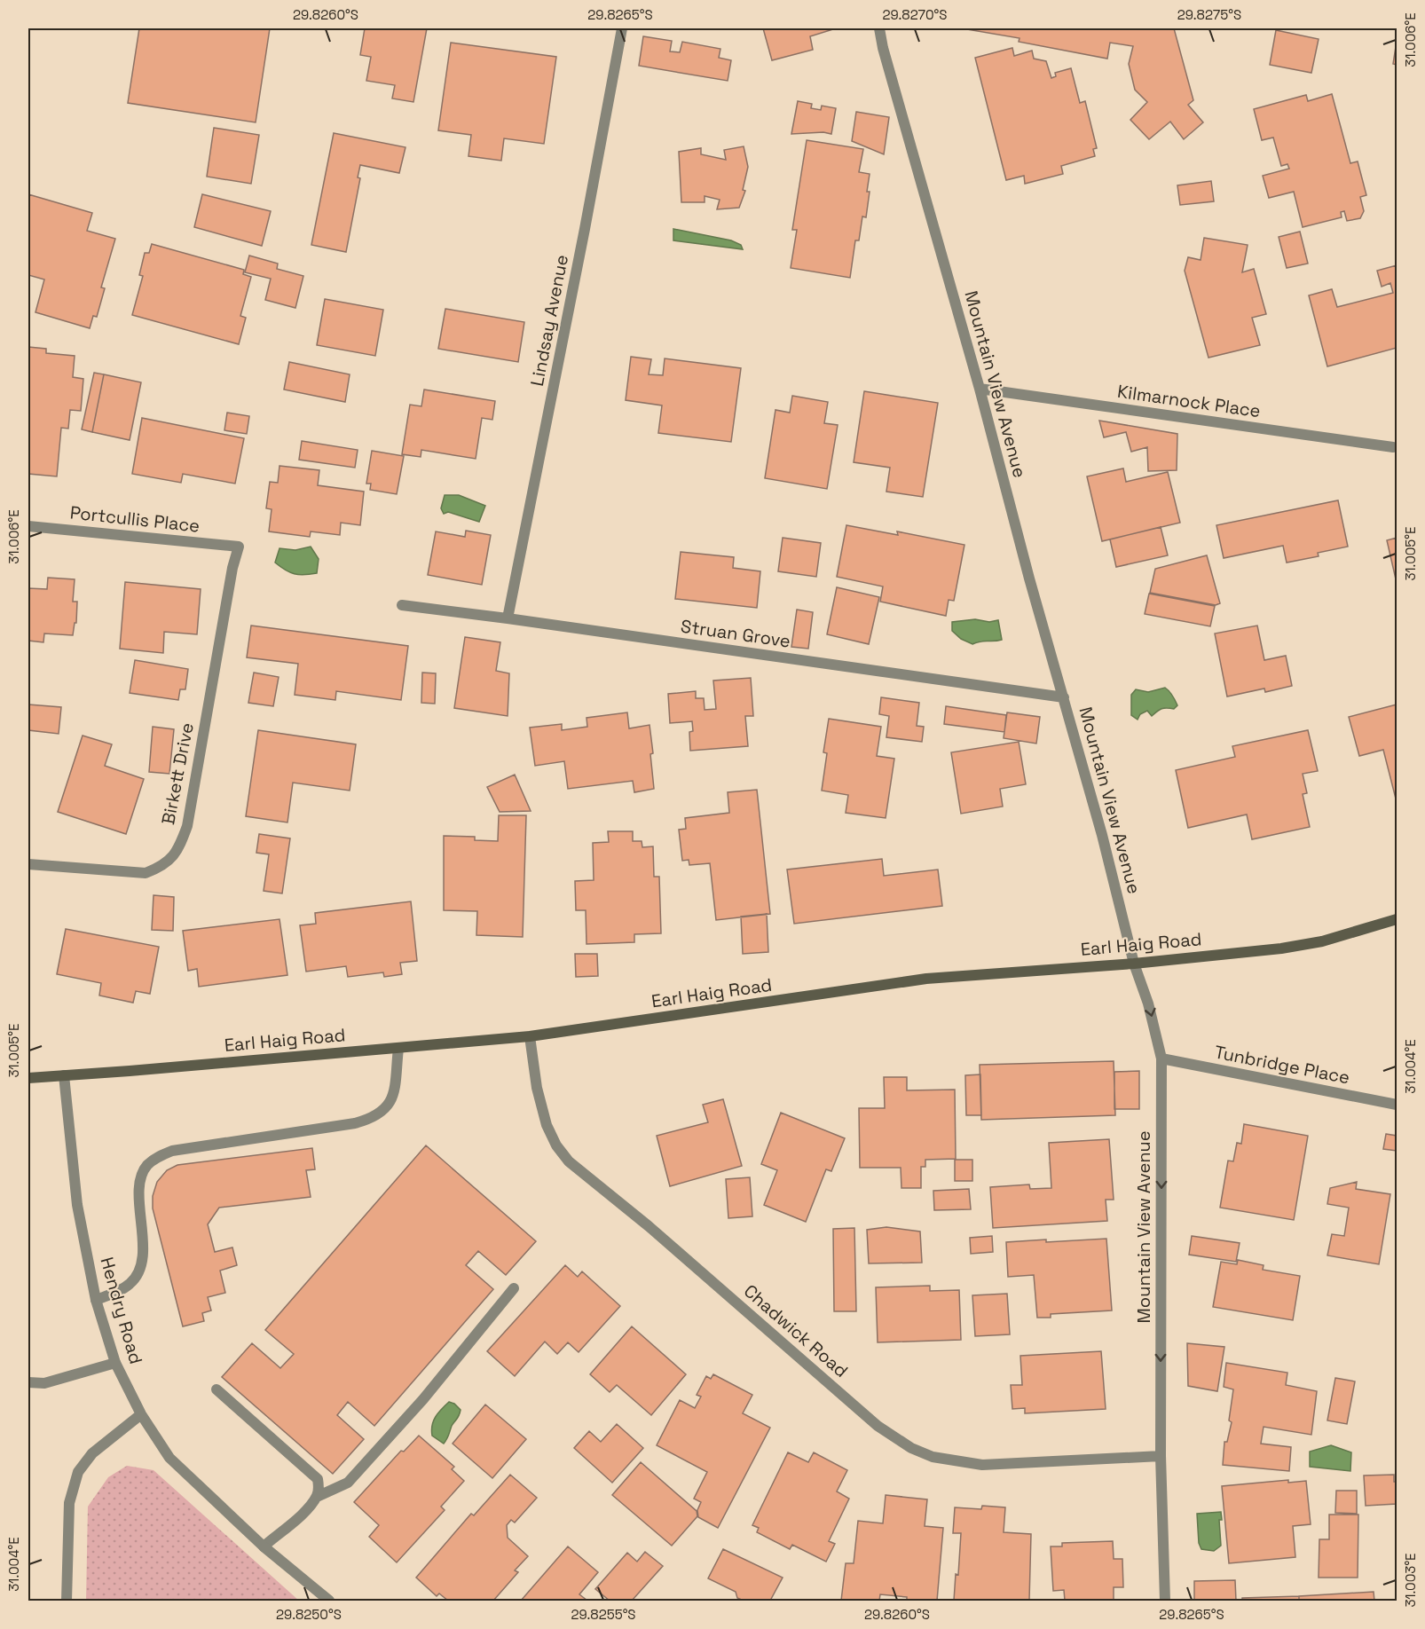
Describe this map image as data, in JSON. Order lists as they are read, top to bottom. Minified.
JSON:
{"streets":{"street":["Lindsay Avenue","Mountain View Avenue","Kilmarnock Place","Portcullis Place","Struan Grove","Birkett Drive","Earl Haig Road","Tunbridge Place","Hendry Road","Chadwick Road"]},"crossings":[["Lindsay Avenue","Struan Grove"],["Mountain View Avenue","Kilmarnock Place"],["Mountain View Avenue","Struan Grove"],["Mountain View Avenue","Earl Haig Road"],["Mountain View Avenue","Tunbridge Place"],["Mountain View Avenue","Chadwick Road"],["Portcullis Place","Birkett Drive"],["Earl Haig Road","Hendry Road"],["Earl Haig Road","Chadwick Road"]],"coordinates":["29.8260°S","29.8265°S","29.8270°S","29.8275°S","31.006°E","31.005°E","31.004°E","31.003°E","29.8250°S","29.8255°S"]}
